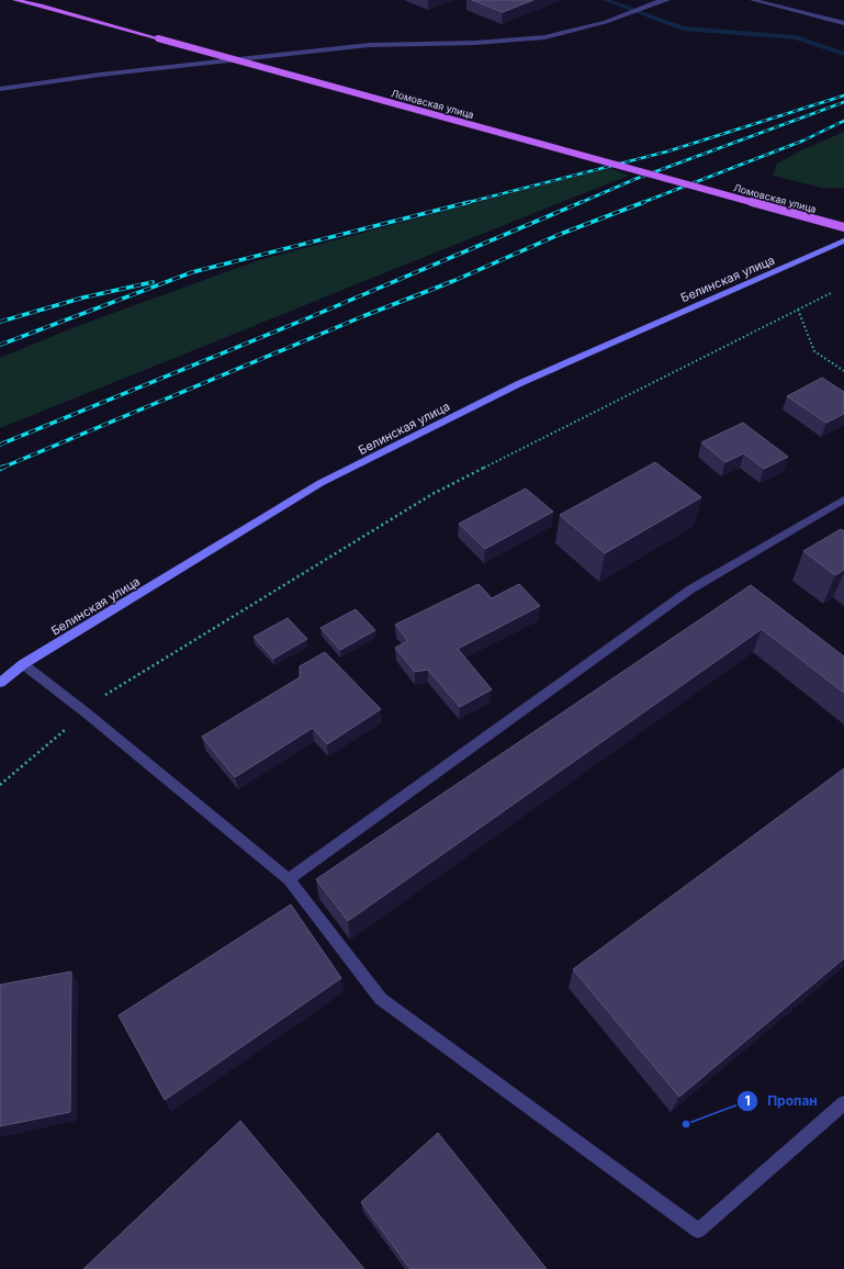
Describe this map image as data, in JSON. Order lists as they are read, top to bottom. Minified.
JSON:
{"streets":{"main road":["Ломовская улица","Белинская улица"]},"places":["Пропан"]}
